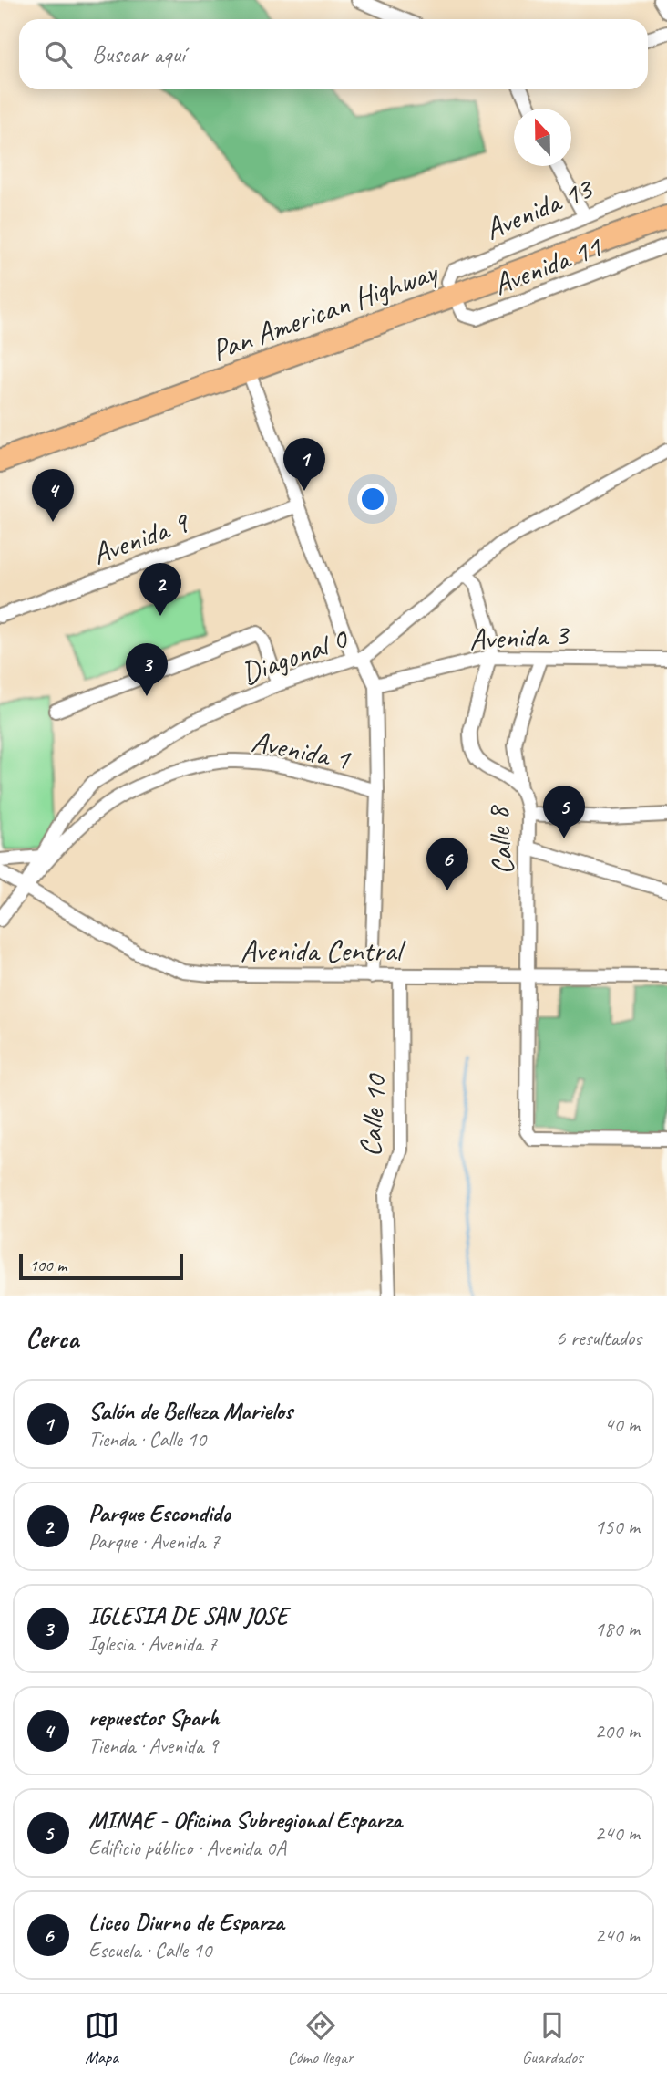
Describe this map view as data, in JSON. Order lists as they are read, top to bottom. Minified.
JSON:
{"streets":{"highway":["Pan American Highway"],"street":["Avenida 13","Avenida 11","Avenida 9","Avenida 3","Diagonal 0","Avenida 1","Calle 8","Avenida Central","Calle 10"]},"crossings":[["Avenida 13","Avenida 11"],["Avenida 13","Pan American Highway"],["Avenida 11","Pan American Highway"],["Avenida 3","Calle 8"],["Diagonal 0","Avenida 1"],["Diagonal 0","Calle 8"],["Diagonal 0","Avenida Central"],["Avenida 1","Avenida Central"],["Calle 8","Avenida Central"],["Avenida Central","Calle 10"]],"scale_bar":"100 m","north":"top","page":{"search":"Buscar aquí","pins":["1","4","2","3","5","6"],"scale":"100 m","heading":["Cerca","6 resultados"],"list":[{"mark":"1","name":"Salón de Belleza Marielos","note":"Tienda · Calle 10","value":"40 m"},{"mark":"2","name":"Parque Escondido","note":"Parque · Avenida 7","value":"150 m"},{"mark":"3","name":"IGLESIA DE SAN JOSE","note":"Iglesia · Avenida 7","value":"180 m"},{"mark":"4","name":"repuestos Sparh","note":"Tienda · Avenida 9","value":"200 m"},{"mark":"5","name":"MINAE - Oficina Subregional Esparza","note":"Edificio público · Avenida 0A","value":"240 m"},{"mark":"6","name":"Liceo Diurno de Esparza","note":"Escuela · Calle 10","value":"240 m"}],"nav":["Mapa","Cómo llegar","Guardados"]}}
